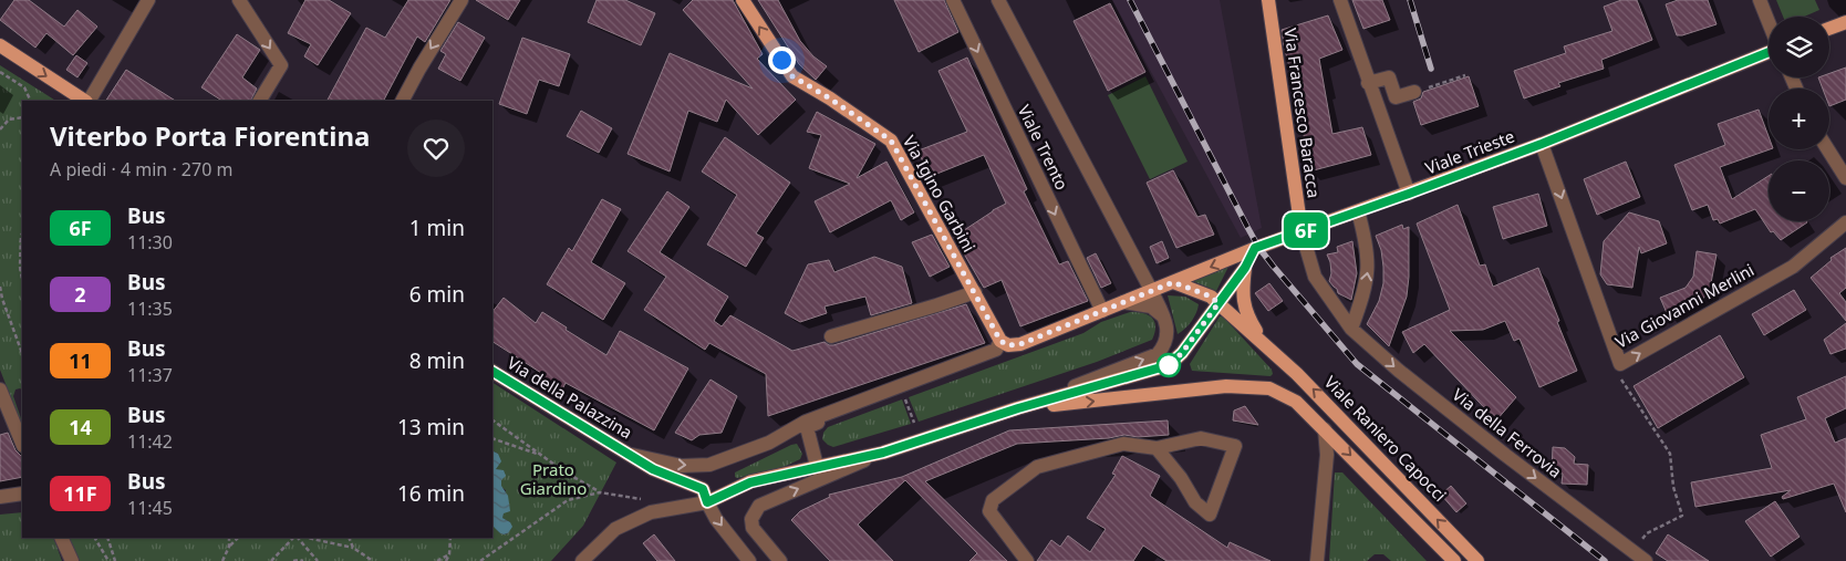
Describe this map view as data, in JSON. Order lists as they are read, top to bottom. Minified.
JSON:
{"streets":{"main road":["Via Francesco Baracca","Viale Trieste","Via Igino Garbini","Via della Palazzina","Viale Raniero Capocci"],"street":["Viale Trento","Via Giovanni Merlini","Via della Ferrovia"]},"crossings":[["Via Francesco Baracca","Viale Trieste"],["Via Francesco Baracca","Via della Ferrovia"],["Viale Trento","Viale Trieste"],["Viale Trieste","Via Giovanni Merlini"],["Viale Trieste","Via della Ferrovia"],["Viale Trieste","Viale Raniero Capocci"],["Via Igino Garbini","Via della Palazzina"]],"one_way":["Via Igino Garbini","Via della Ferrovia"],"parks":["Prato Giardino"],"lines":["bus line 6F"],"page":{"on_map":"6F","map_buttons":["+","−"],"heading":["Viterbo Porta Fiorentina","A piedi · 4 min · 270 m"],"list":[{"mark":"6F","name":"Bus","note":"11:30","value":"1 min"},{"mark":"2","name":"Bus","note":"11:35","value":"6 min"},{"mark":"11","name":"Bus","note":"11:37","value":"8 min"},{"mark":"14","name":"Bus","note":"11:42","value":"13 min"},{"mark":"11F","name":"Bus","note":"11:45","value":"16 min"}]}}
